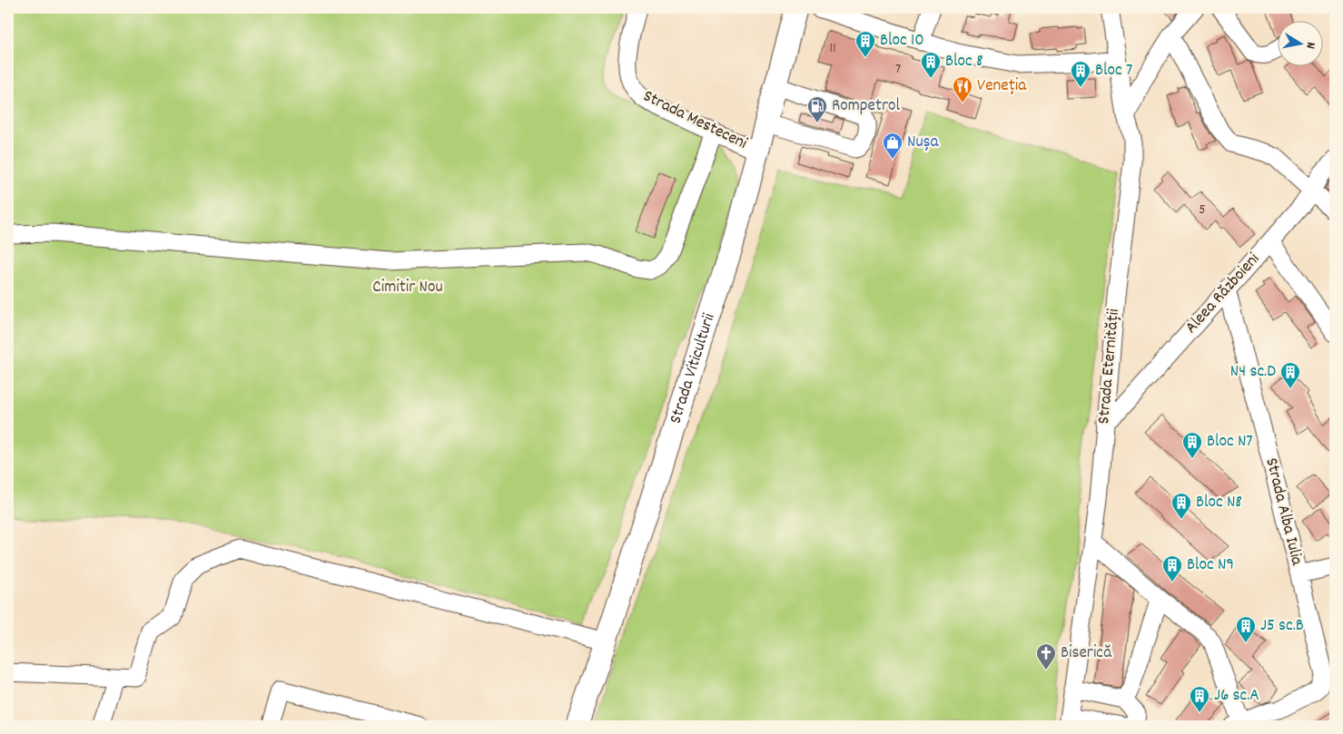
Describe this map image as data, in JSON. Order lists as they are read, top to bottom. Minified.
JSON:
{"streets":{"main road":["Strada Viticulturii"],"street":["Strada Mesteceni","Aleea Războieni","Strada Eternității","Strada Alba Iulia"]},"crossings":[["Strada Mesteceni","Strada Viticulturii"],["Aleea Războieni","Strada Eternității"],["Aleea Războieni","Strada Alba Iulia"]],"parks":["Cimitir Nou"],"places":{"building":["Bloc 10","Bloc 8","Bloc 7","N4 sc.D","Bloc N7","Bloc N8","Bloc N9","J5 sc.B","J6 sc.A"],"restaurant":["Veneția"],"fuel station":["Rompetrol"],"shop":["Nușa"],"church":["Biserică"]},"house_numbers":["11","7","5"],"north":"right"}
